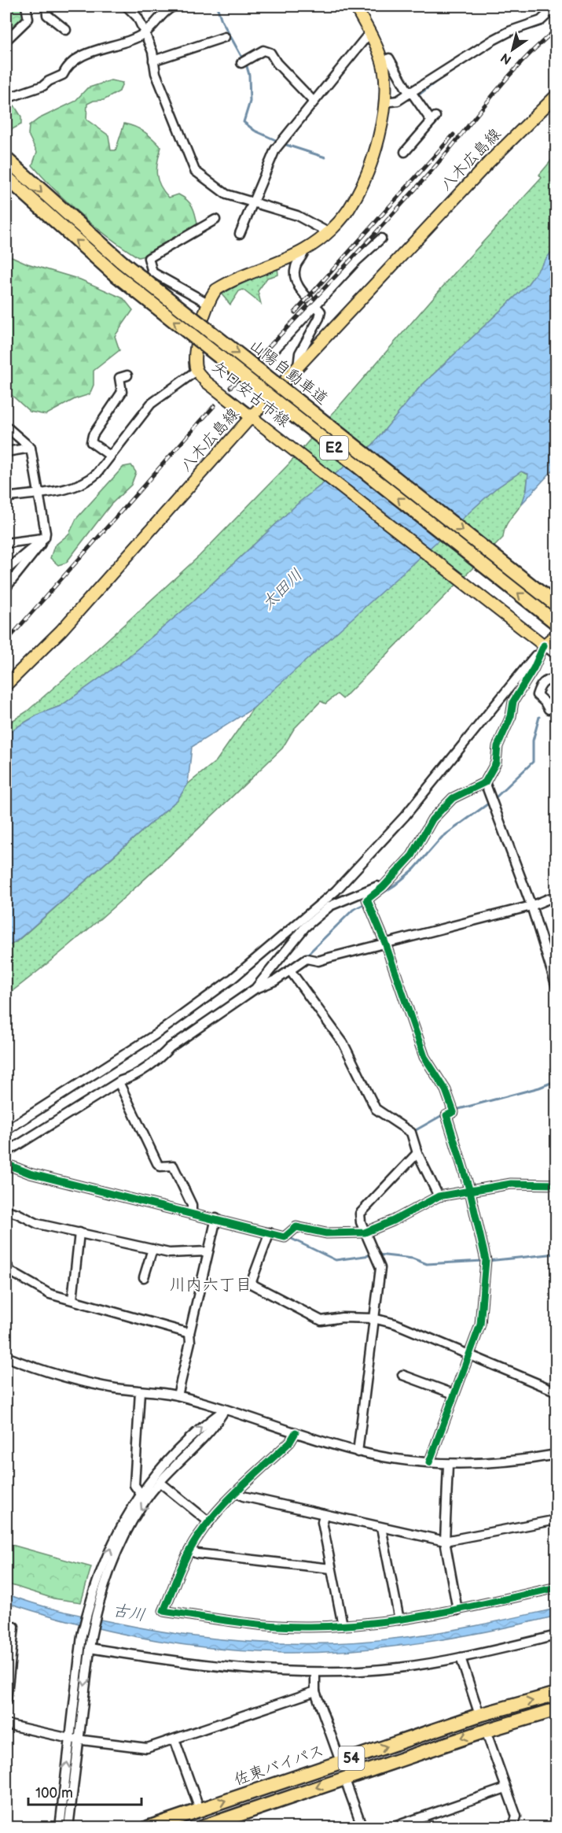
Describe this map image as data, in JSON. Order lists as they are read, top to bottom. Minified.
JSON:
{"streets":{"highway":["山陽自動車道","E2","54","佐東バイパス"],"main road":["八木広島線","矢口安古市線"]},"crossings":[["八木広島線","矢口安古市線"]],"districts":["川内六丁目"],"water":["太田川","古川"],"scale_bar":"100 m","north":"bottom left"}
